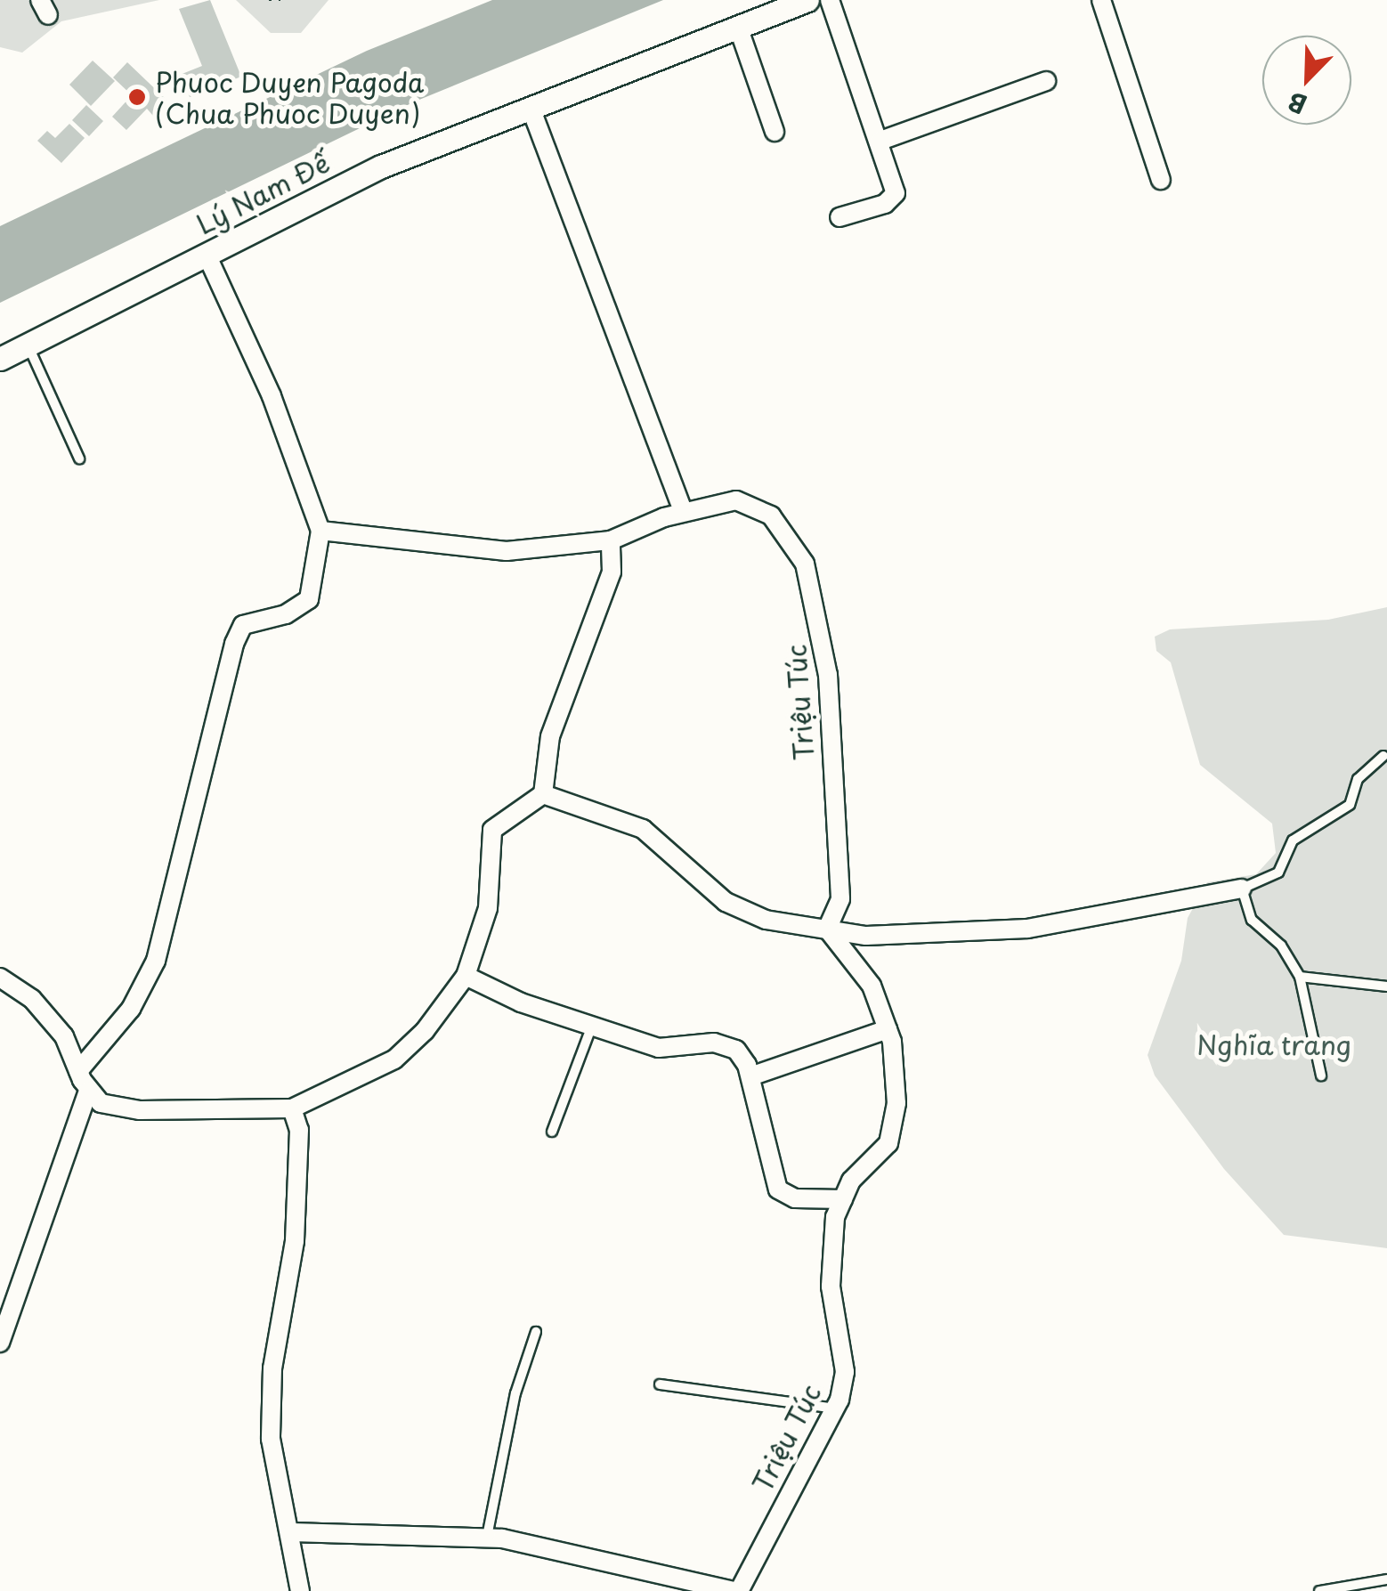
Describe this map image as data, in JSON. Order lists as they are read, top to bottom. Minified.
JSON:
{"streets":{"street":["Lý Nam Đế","Triệu Túc"]},"parks":["Nghĩa trang"],"places":["Phuoc Duyen Pagoda (Chua Phuoc Duyen)"],"north":"bottom left"}
